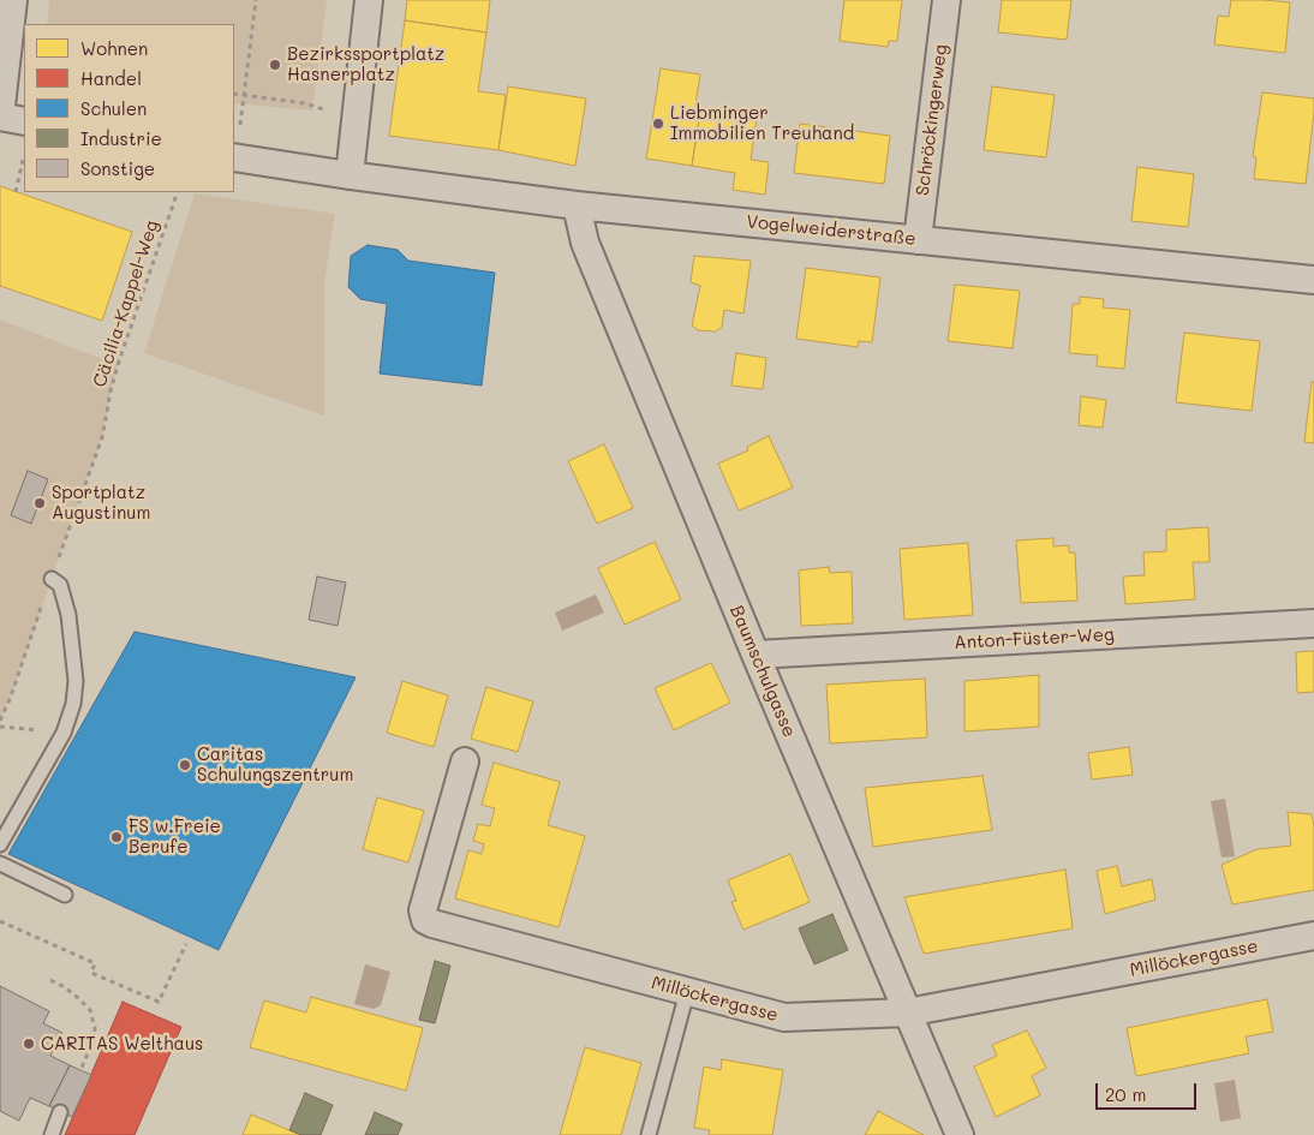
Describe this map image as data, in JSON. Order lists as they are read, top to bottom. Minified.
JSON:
{"streets":{"street":["Schröckingerweg","Vogelweiderstraße","Anton-Füster-Weg","Baumschulgasse","Millöckergasse"],"path":["Cäcilia-Kappel-Weg"]},"crossings":[["Schröckingerweg","Vogelweiderstraße"],["Vogelweiderstraße","Baumschulgasse"],["Anton-Füster-Weg","Baumschulgasse"],["Baumschulgasse","Millöckergasse"]],"places":["Bezirkssportplatz Hasnerplatz","Liebminger Immobilien Treuhand","Sportplatz Augustinum","Caritas Schulungszentrum","FS w.Freie Berufe","CARITAS Welthaus"],"legend":["Wohnen","Handel","Schulen","Industrie","Sonstige"],"scale_bar":"20 m"}
